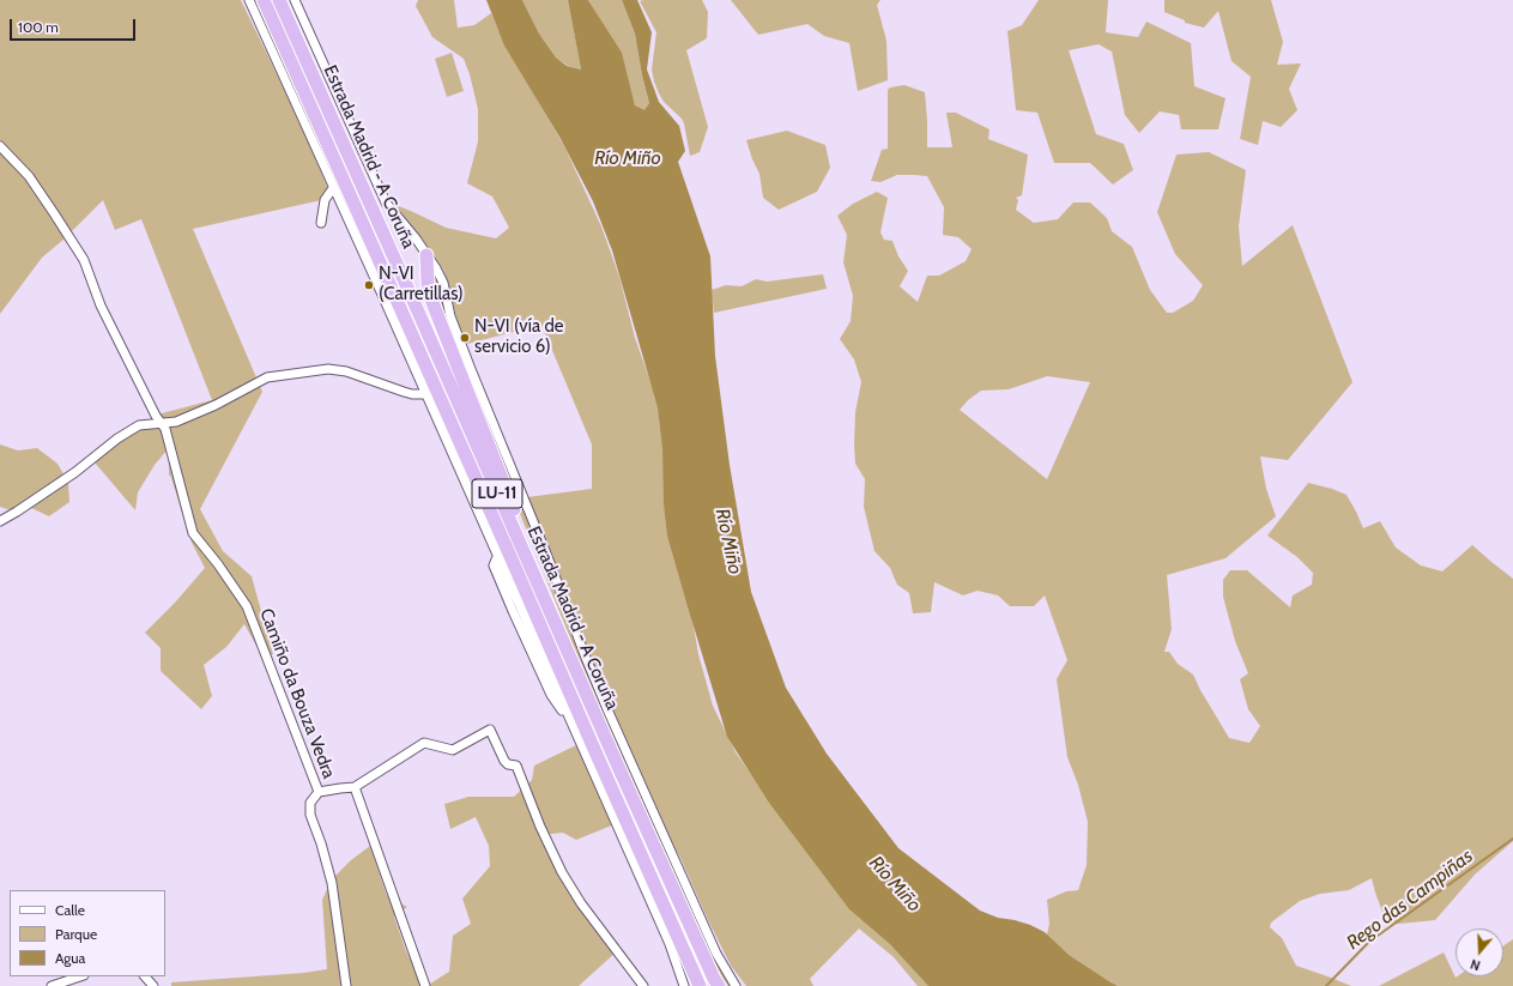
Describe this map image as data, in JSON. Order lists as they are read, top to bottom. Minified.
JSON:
{"streets":{"highway":["Estrada Madrid - A Coruña","LU-11"],"street":["Camiño da Bouza Vedra"]},"water":["Río Miño","Rego das Campiñas"],"places":["N-VI (Carretillas)","N-VI (vía de servicio 6)"],"legend":["Calle","Parque","Agua"],"scale_bar":"100 m","north":"bottom"}
